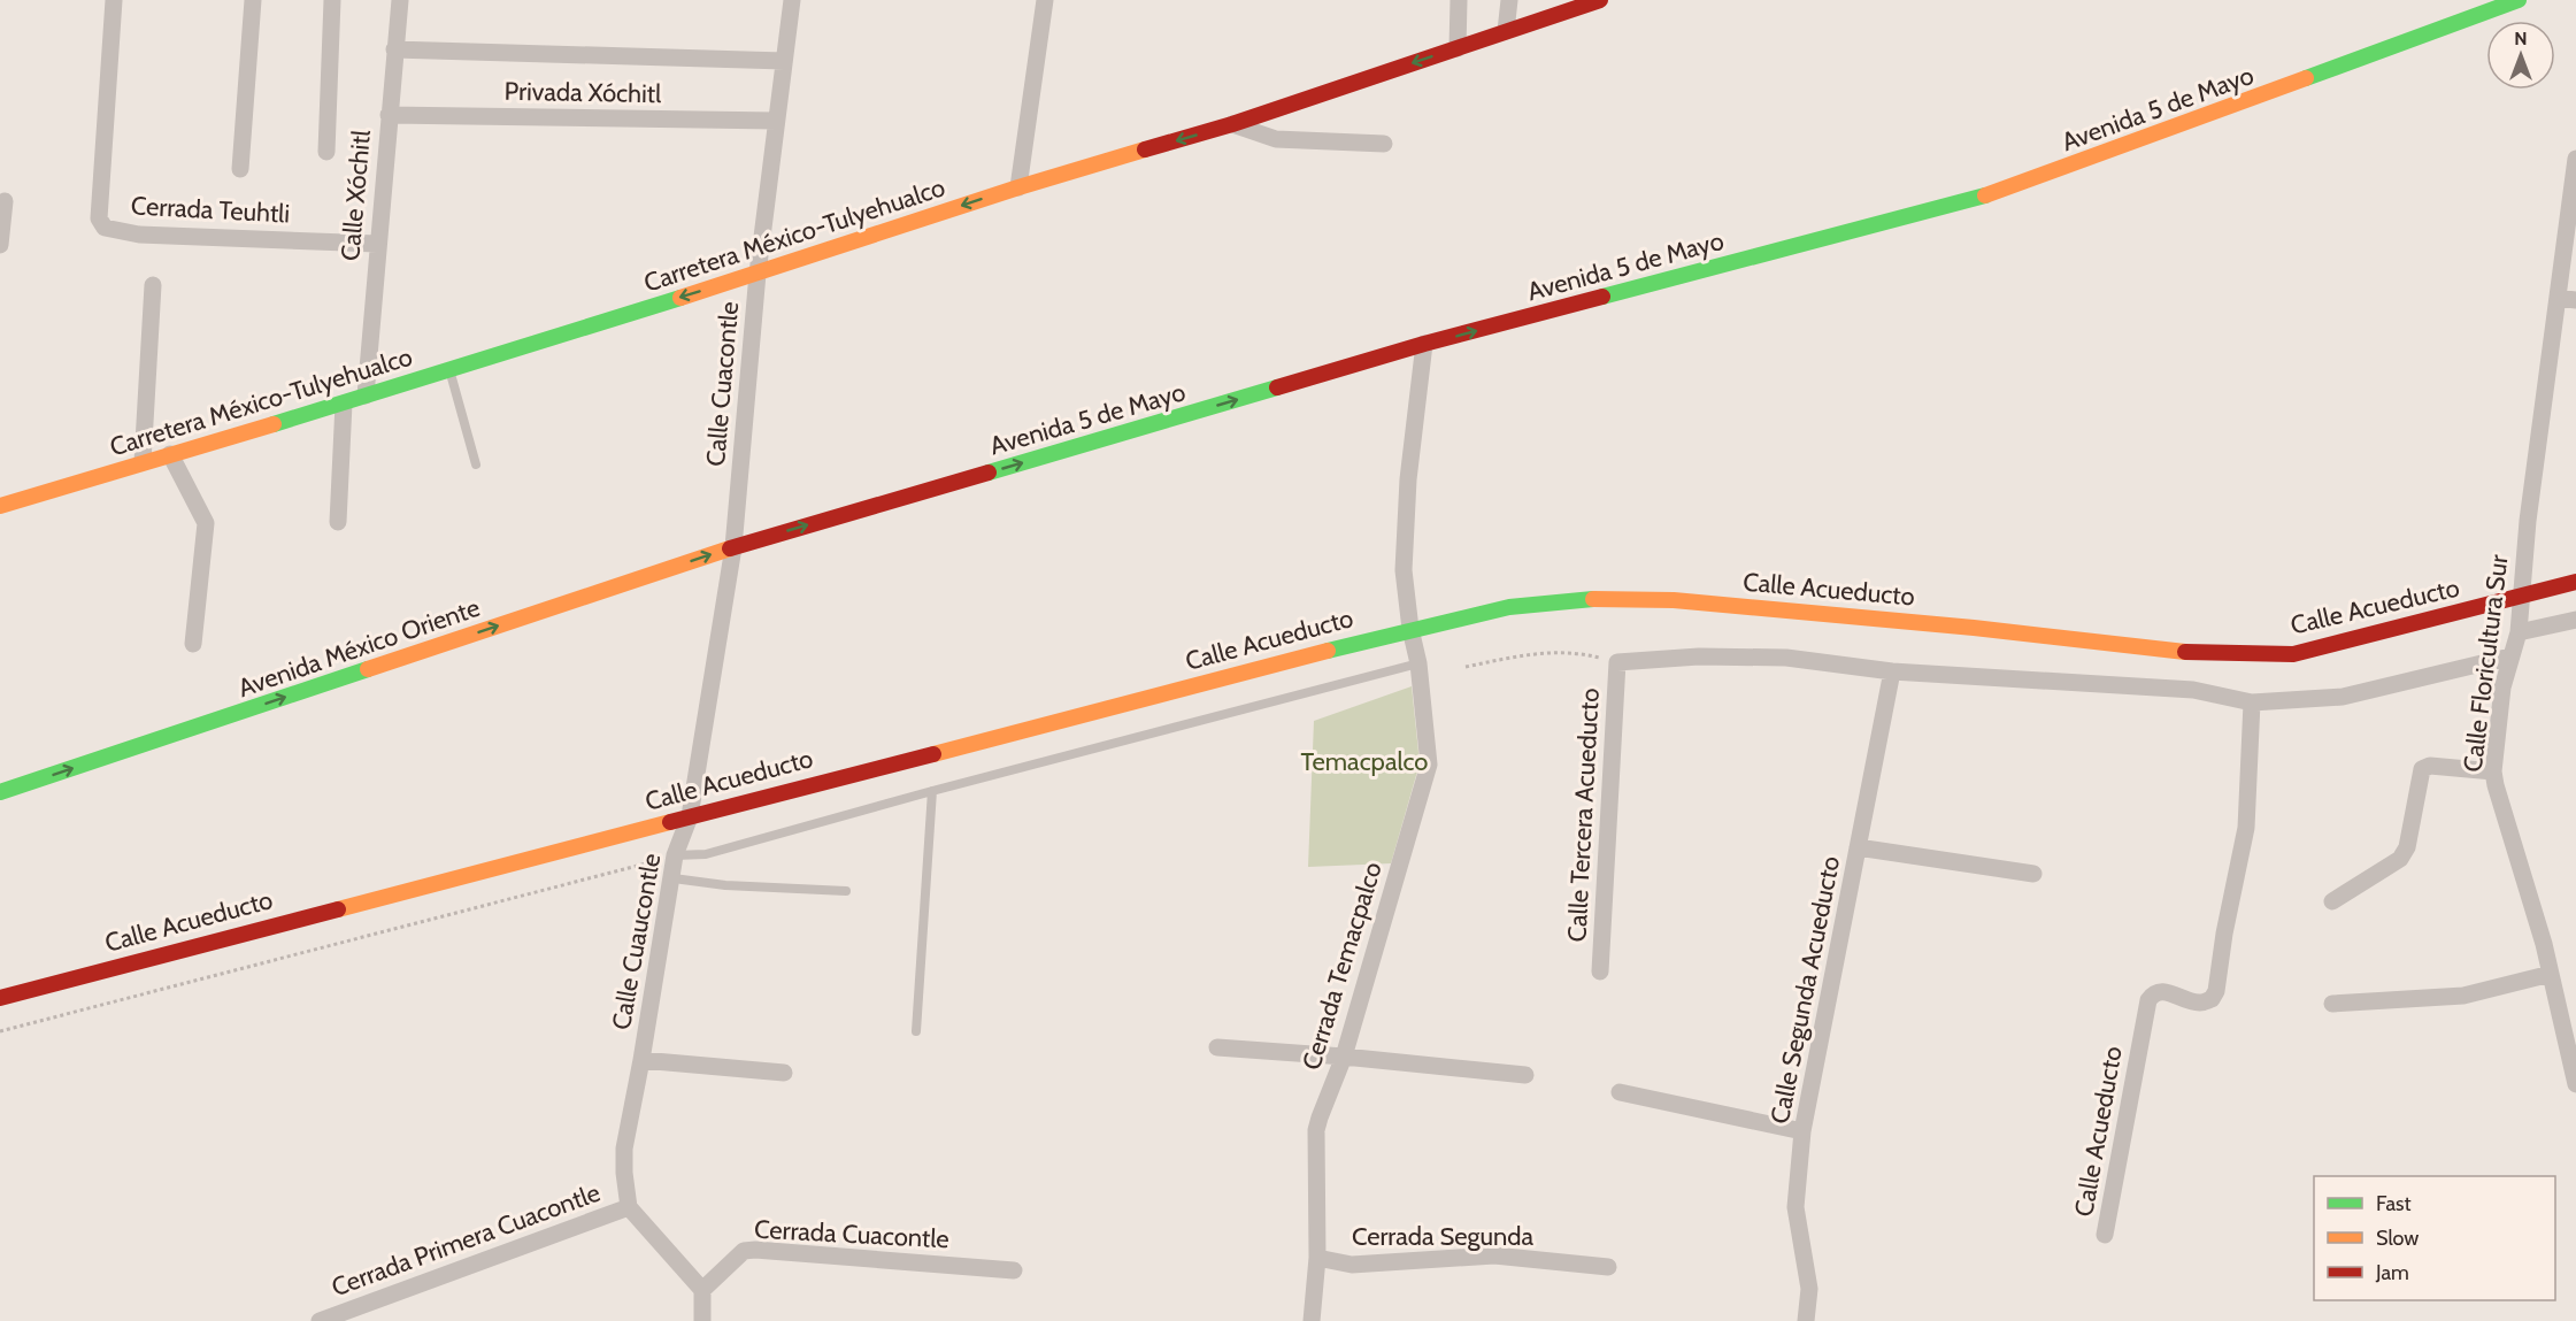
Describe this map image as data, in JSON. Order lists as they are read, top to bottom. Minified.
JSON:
{"streets":{"main road":["Avenida 5 de Mayo","Carretera México-Tulyehualco","Calle Acueducto","Avenida México Oriente"],"street":["Privada Xóchitl","Calle Xóchitl","Cerrada Teuhtli","Calle Cuacontle","Calle Floricultura Sur","Calle Tercera Acueducto","Calle Cuaucontle","Cerrada Temacpalco","Calle Segunda Acueducto","Cerrada Cuacontle","Cerrada Segunda","Cerrada Primera Cuacontle"]},"crossings":[["Privada Xóchitl","Calle Xóchitl"],["Privada Xóchitl","Calle Cuacontle"],["Avenida 5 de Mayo","Calle Cuacontle"],["Avenida 5 de Mayo","Avenida México Oriente"],["Avenida 5 de Mayo","Calle Cuaucontle"],["Avenida 5 de Mayo","Cerrada Temacpalco"],["Calle Xóchitl","Cerrada Teuhtli"],["Calle Xóchitl","Carretera México-Tulyehualco"],["Carretera México-Tulyehualco","Calle Cuacontle"],["Calle Cuacontle","Avenida México Oriente"],["Calle Cuacontle","Calle Cuaucontle"],["Calle Acueducto","Calle Floricultura Sur"],["Calle Acueducto","Calle Cuaucontle"],["Calle Acueducto","Cerrada Temacpalco"],["Avenida México Oriente","Calle Cuaucontle"],["Calle Cuaucontle","Cerrada Primera Cuacontle"],["Cerrada Temacpalco","Cerrada Segunda"]],"one_way":["Avenida 5 de Mayo","Carretera México-Tulyehualco","Avenida México Oriente"],"parks":["Temacpalco"],"legend":["Fast","Slow","Jam"],"north":"top"}
